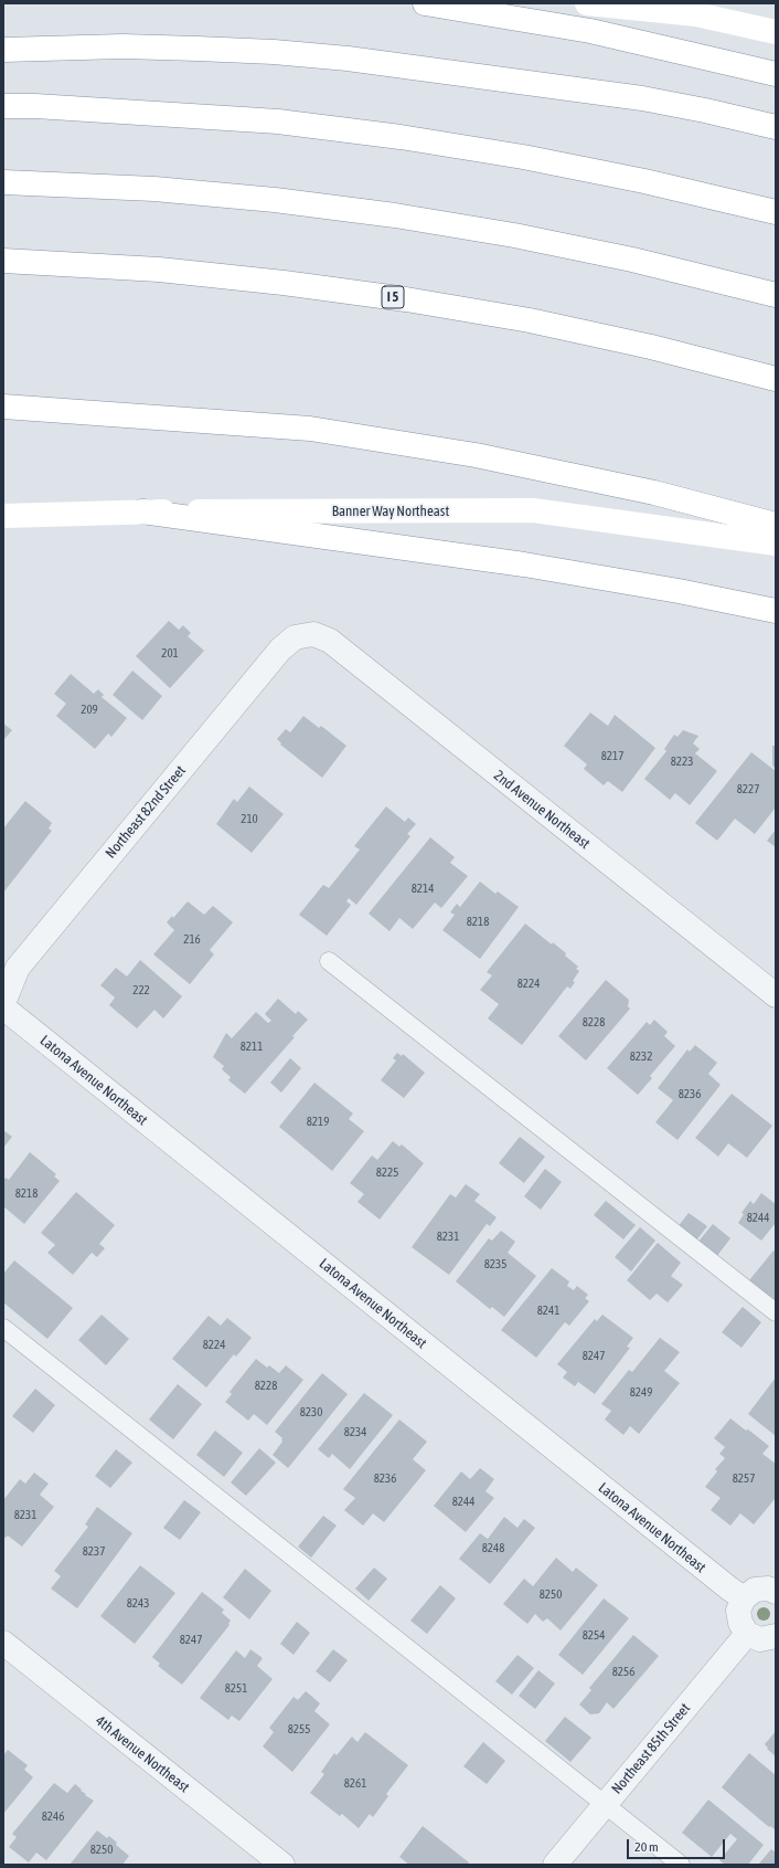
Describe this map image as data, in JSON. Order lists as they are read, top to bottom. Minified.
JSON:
{"streets":{"main road":["I 5","Banner Way Northeast"],"street":["2nd Avenue Northeast","Northeast 82nd Street","Latona Avenue Northeast","Northeast 85th Street","4th Avenue Northeast"]},"crossings":[["2nd Avenue Northeast","Northeast 82nd Street"]],"house_numbers":["201","209","8217","8223","8227","210","8214","8218","216","8224","222","8228","8211","8232","8236","8219","8225","8218","8244","8231","8235","8241","8224","8247","8228","8249","8230","8234","8236","8257","8244","8231","8248","8237","8250","8243","8254","8247","8256","8251","8255","8261","8246","8250"],"scale_bar":"20 m"}
